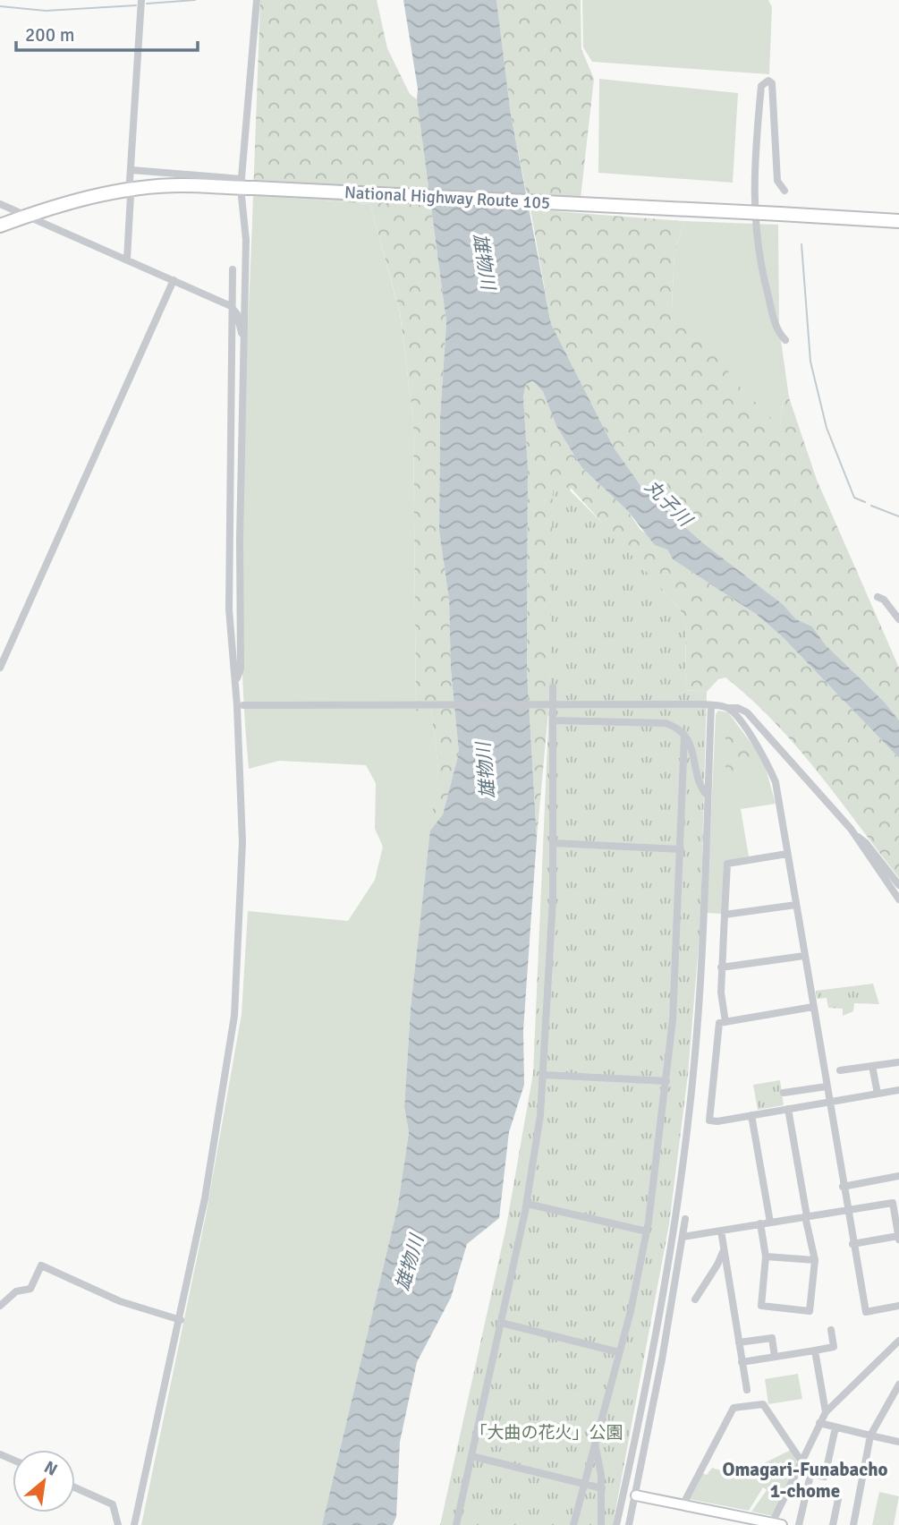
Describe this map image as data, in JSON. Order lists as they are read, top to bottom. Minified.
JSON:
{"streets":{"highway":["National Highway Route 105"]},"districts":["Omagari-Funabacho 1-chome"],"water":["雄物川","丸子川"],"parks":["「大曲の花火」公園"],"scale_bar":"200 m","north":"top right"}
